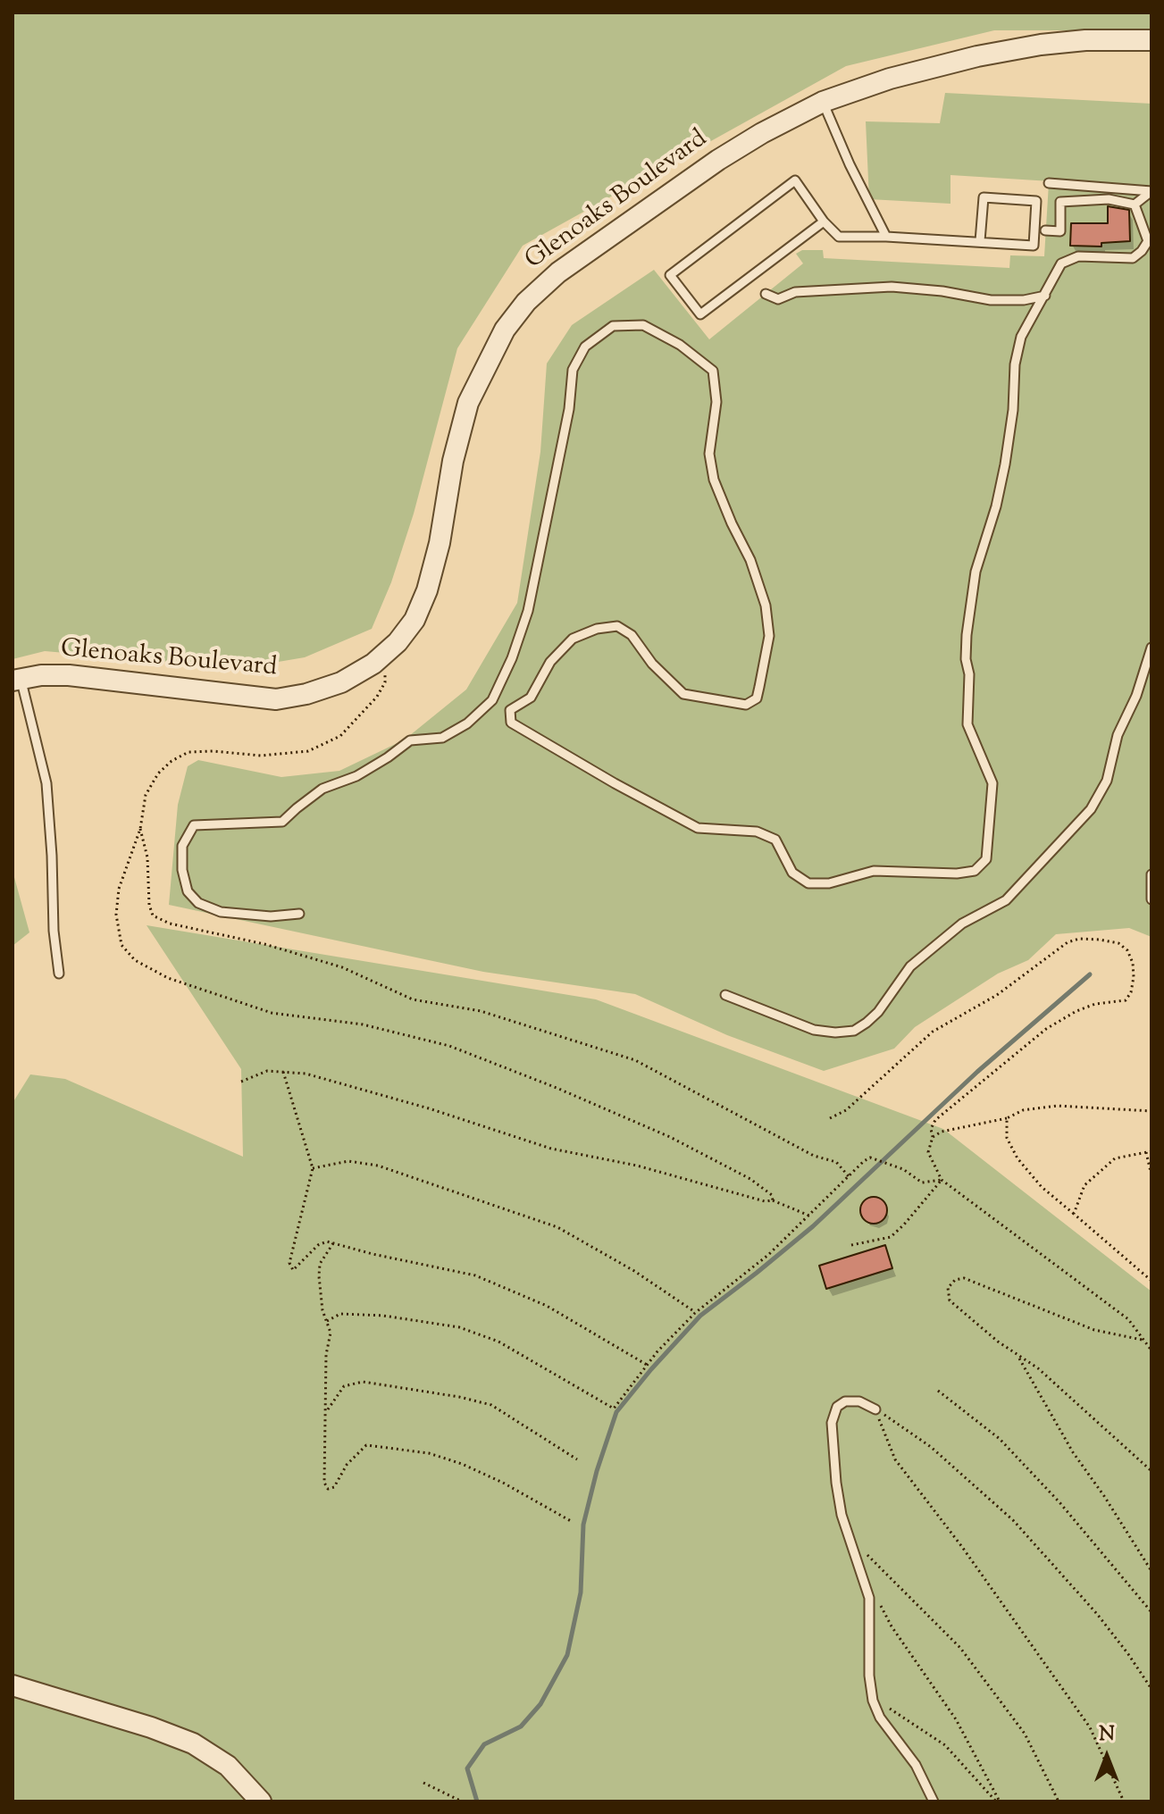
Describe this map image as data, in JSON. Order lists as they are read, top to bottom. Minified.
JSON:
{"streets":{"street":["Glenoaks Boulevard"]},"north":"top"}
